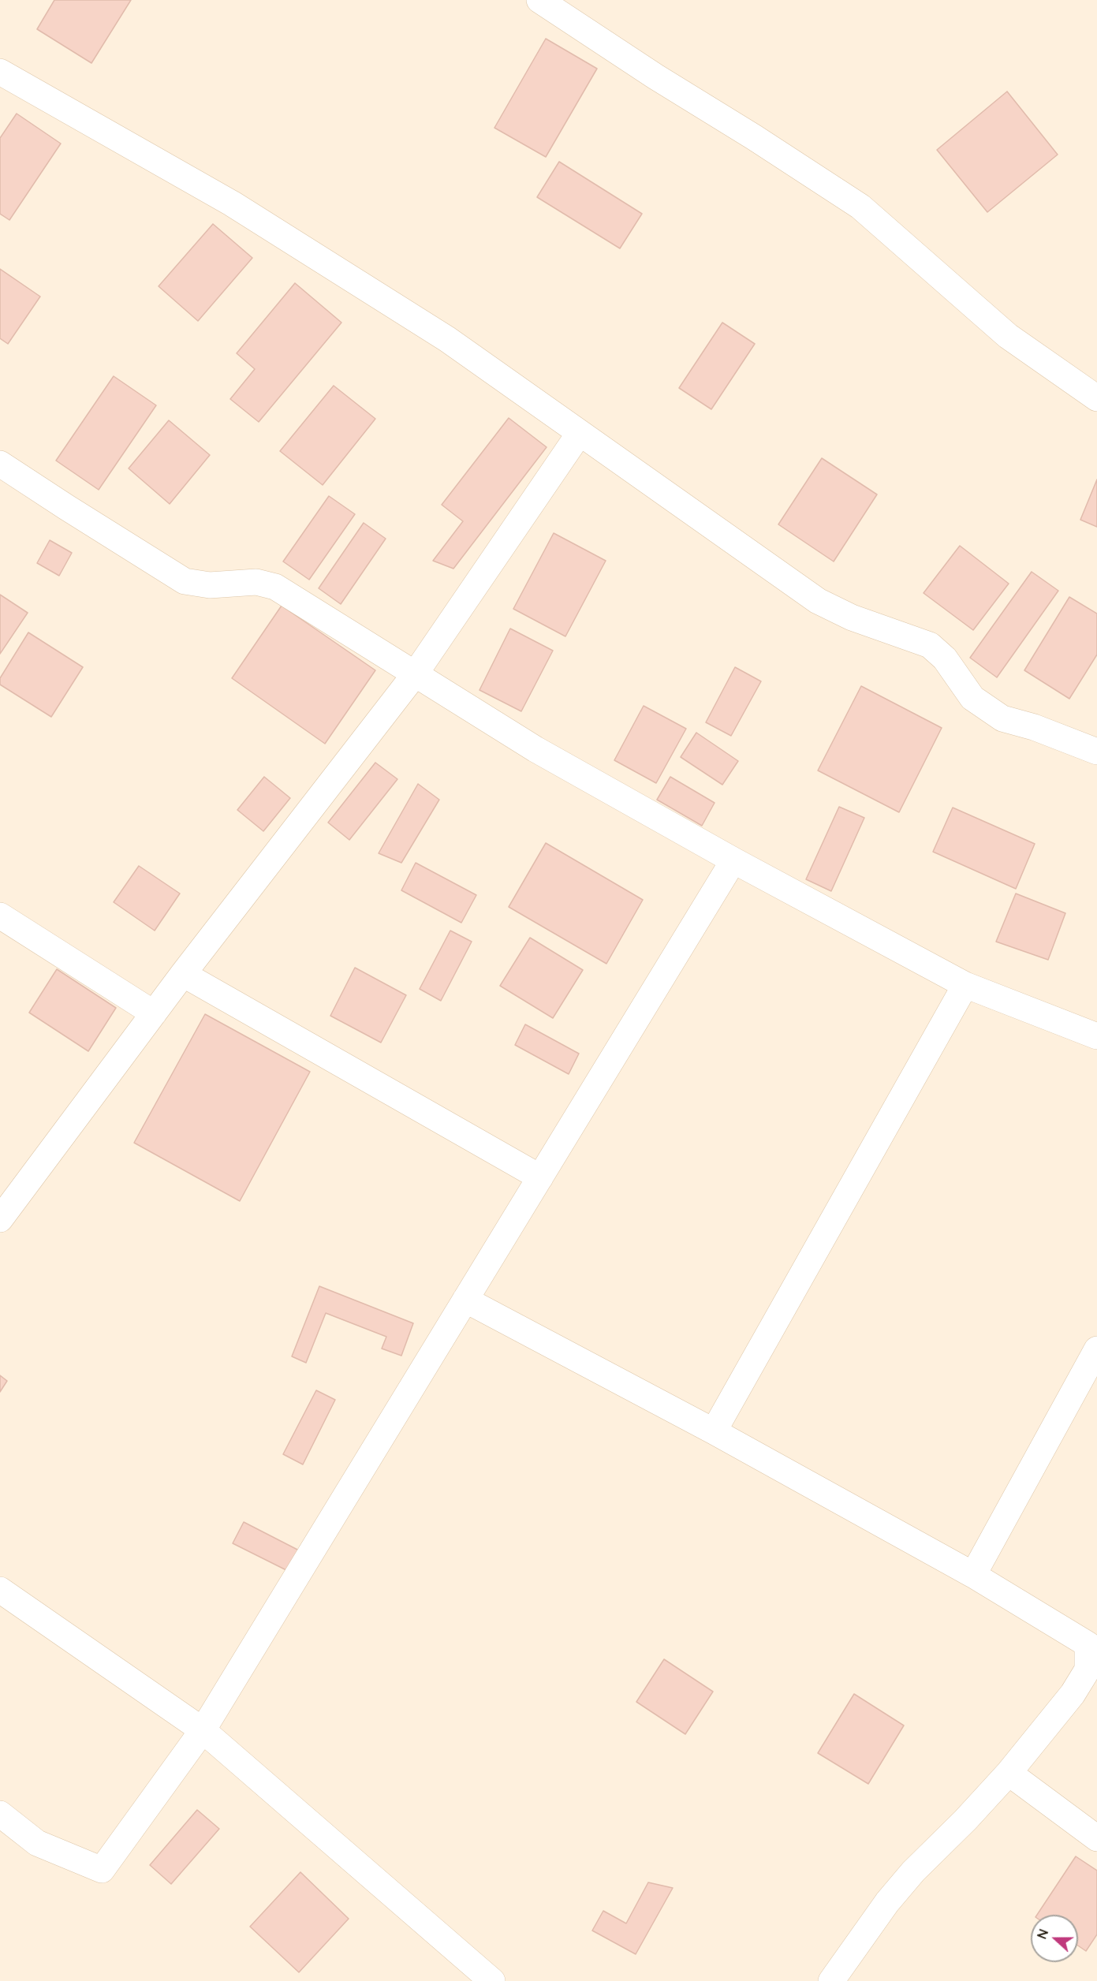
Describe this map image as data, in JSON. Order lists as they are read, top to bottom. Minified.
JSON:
{"north":"left"}
